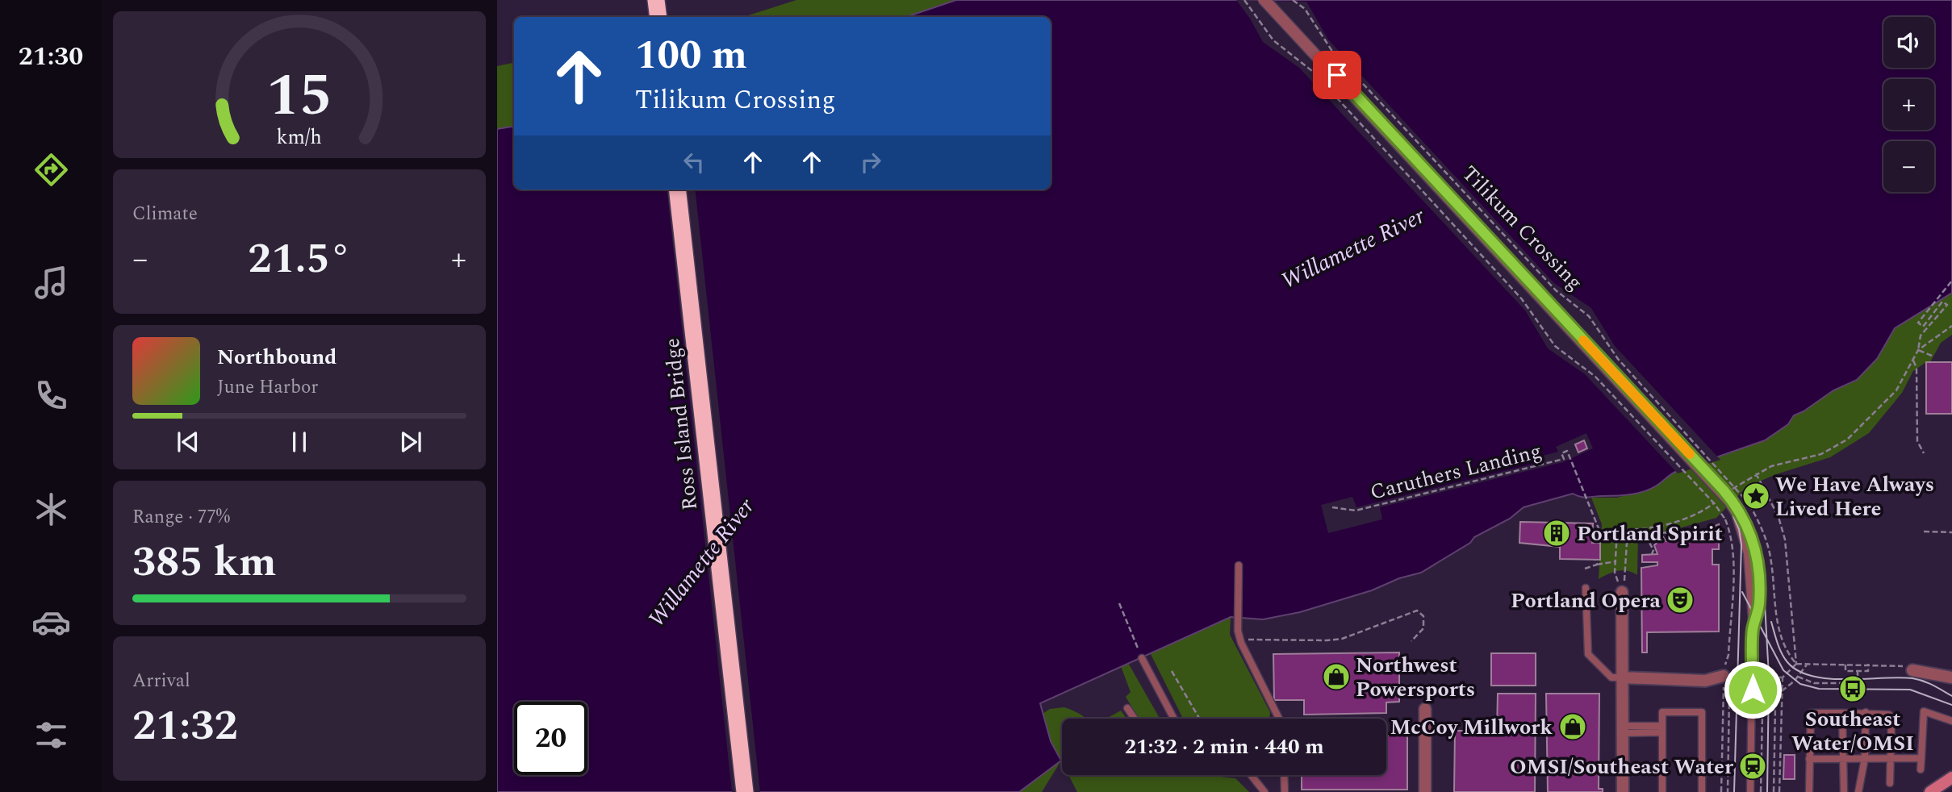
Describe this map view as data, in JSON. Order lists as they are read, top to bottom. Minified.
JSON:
{"streets":{"highway":["Ross Island Bridge"],"lane":["Tilikum Crossing"],"path":["Caruthers Landing"]},"water":["Willamette River"],"places":{"place":["We Have Always Lived Here"],"building":["Portland Spirit"],"theatre":["Portland Opera"],"shop":["Northwest Powersports","McCoy Millwork"],"bus stop":["Southeast Water/OMSI"],"station":["OMSI/Southeast Water"]},"page":{"tabs":"21:30","map_buttons":["+","−"],"turn":["100 m","Tilikum Crossing"],"tile":["Climate",["Range · 77%","385 km"],["Arrival","21:32"]],"heat":["−","21.5°","+"],"song":["Northbound","June Harbor"],"limit":"20","trip":"21:32 · 2 min · 440 m","gauge":["15","km/h"]}}
